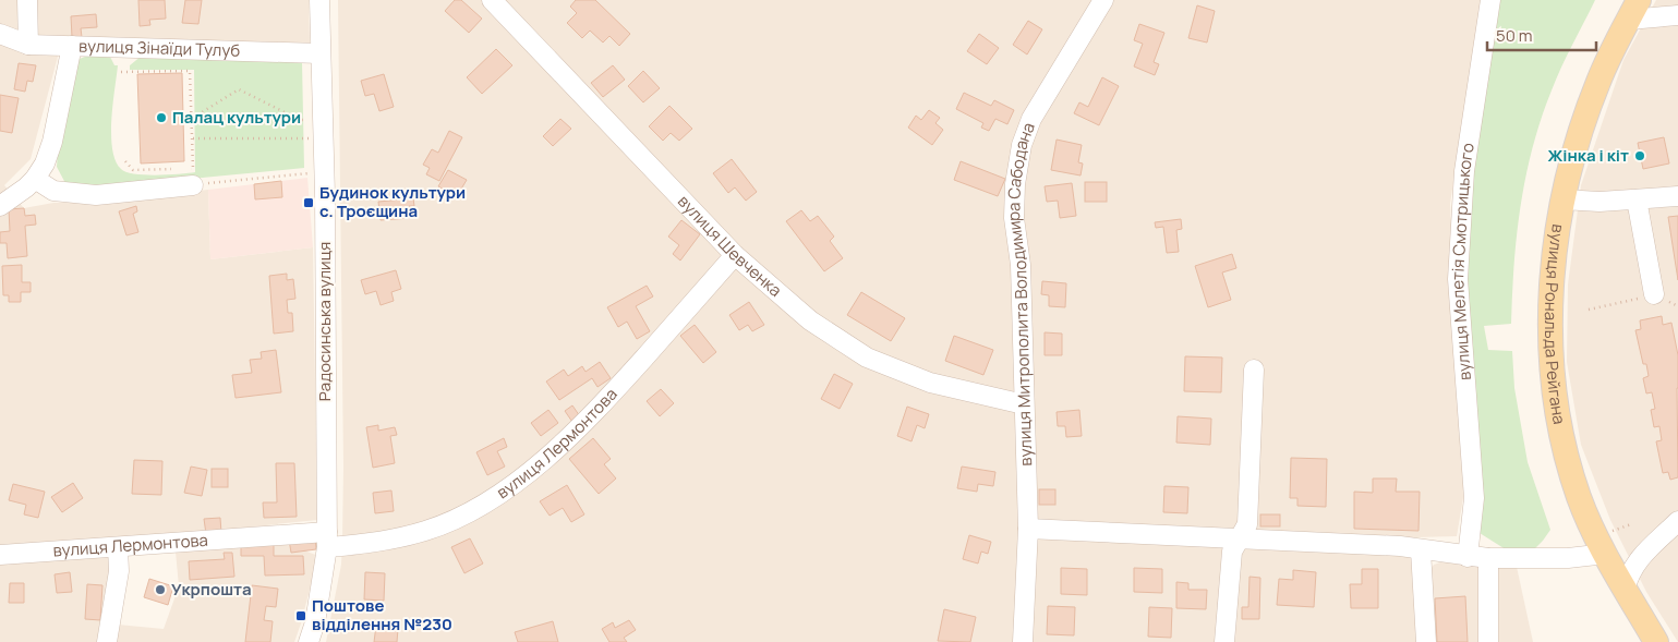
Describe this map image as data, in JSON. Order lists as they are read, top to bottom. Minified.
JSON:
{"streets":{"main road":["вулиця Рональда Рейгана"],"street":["вулиця Зінаїди Тулуб","вулиця Шевченка","вулиця Мелетія Смотрицького","вулиця Митрополита Володимира Сабодана","Радосинська вулиця","вулиця Лермонтова"]},"crossings":[["вулиця Зінаїди Тулуб","Радосинська вулиця"],["вулиця Шевченка","вулиця Митрополита Володимира Сабодана"],["вулиця Шевченка","вулиця Лермонтова"],["Радосинська вулиця","вулиця Лермонтова"]],"places":{"other":["Палац культури","Жінка і кіт","Укрпошта"],"transit":["Будинок культури с. Троєщина","Поштове відділення №230"]},"scale_bar":"50 m"}
